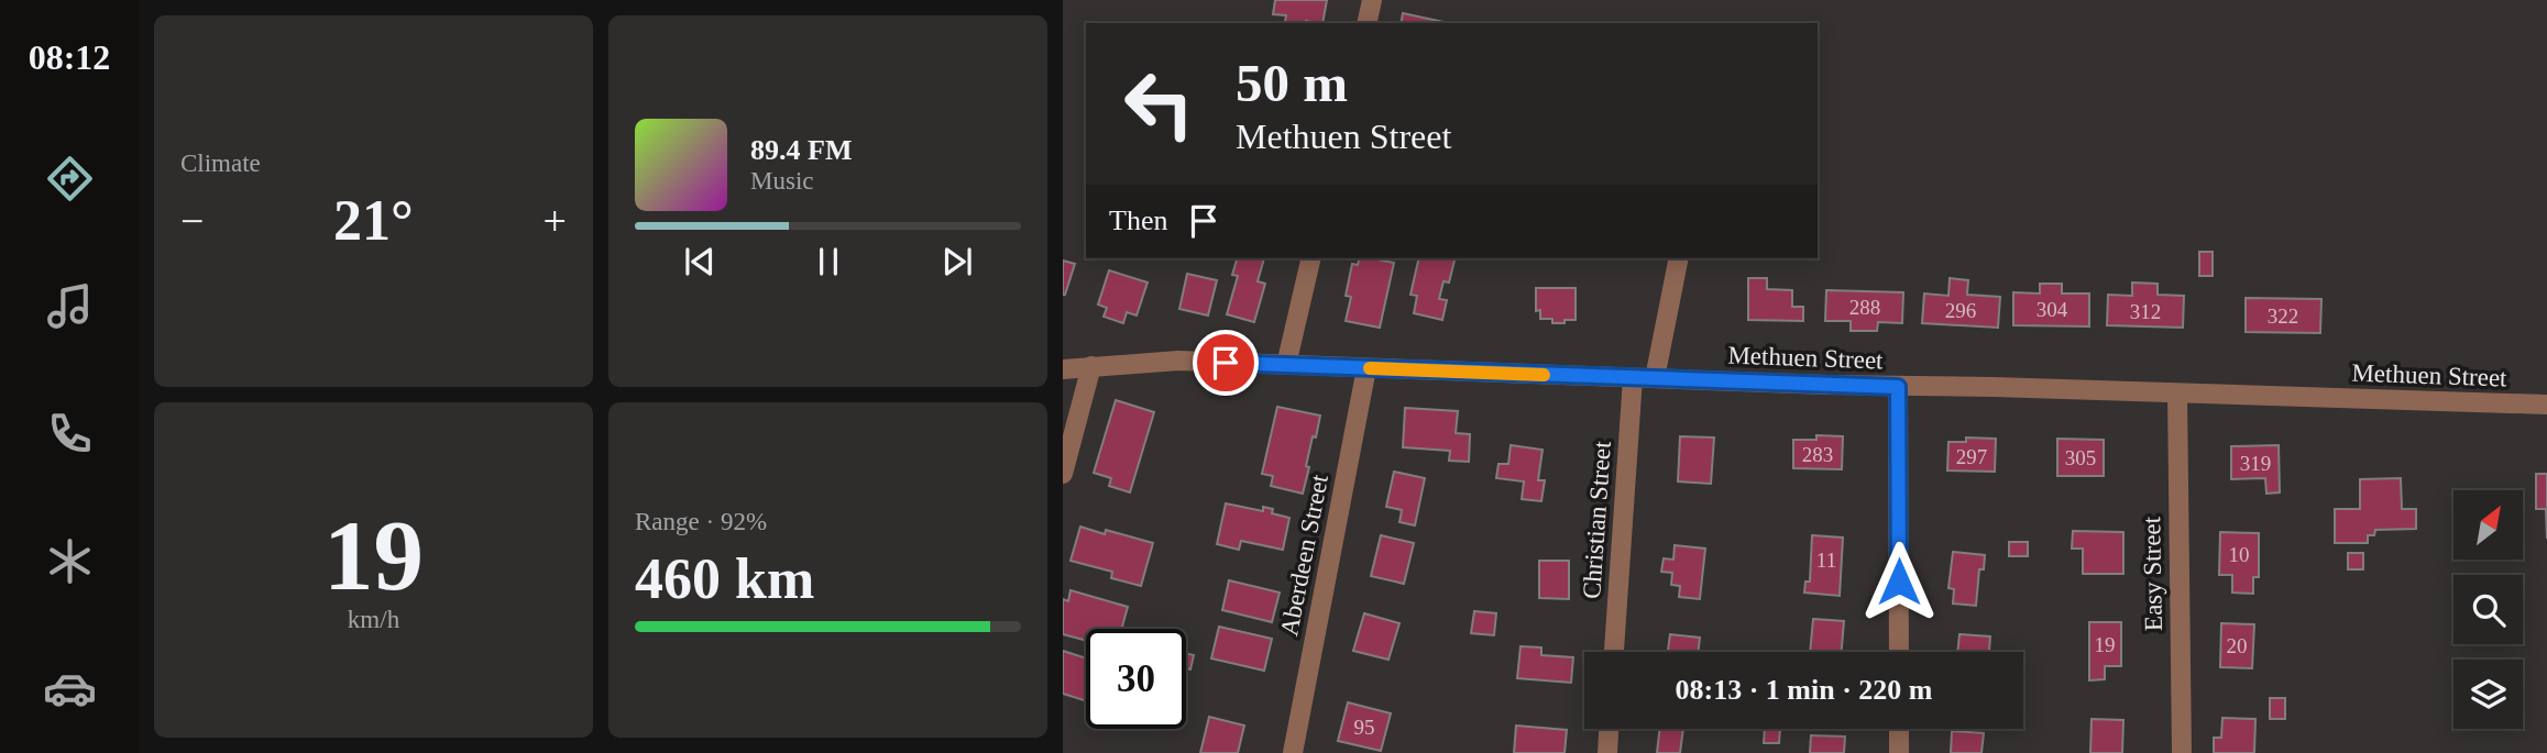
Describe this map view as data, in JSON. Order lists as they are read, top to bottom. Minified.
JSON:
{"streets":{"street":["Methuen Street","Christian Street","Aberdeen Street","Easy Street"]},"crossings":[["Methuen Street","Christian Street"],["Methuen Street","Aberdeen Street"],["Methuen Street","Easy Street"]],"house_numbers":["288","304","296","312","322","283","297","305","319","10","11","19","20","95"],"north":"top right","page":{"tabs":"08:12","tile":["Climate",["19","km/h"],["Range · 92%","460 km"]],"turn":["50 m","Methuen Street"],"song":["89.4 FM","Music"],"then":"Then","heat":["−","21°","+"],"limit":"30","trip":"08:13 · 1 min · 220 m"}}
